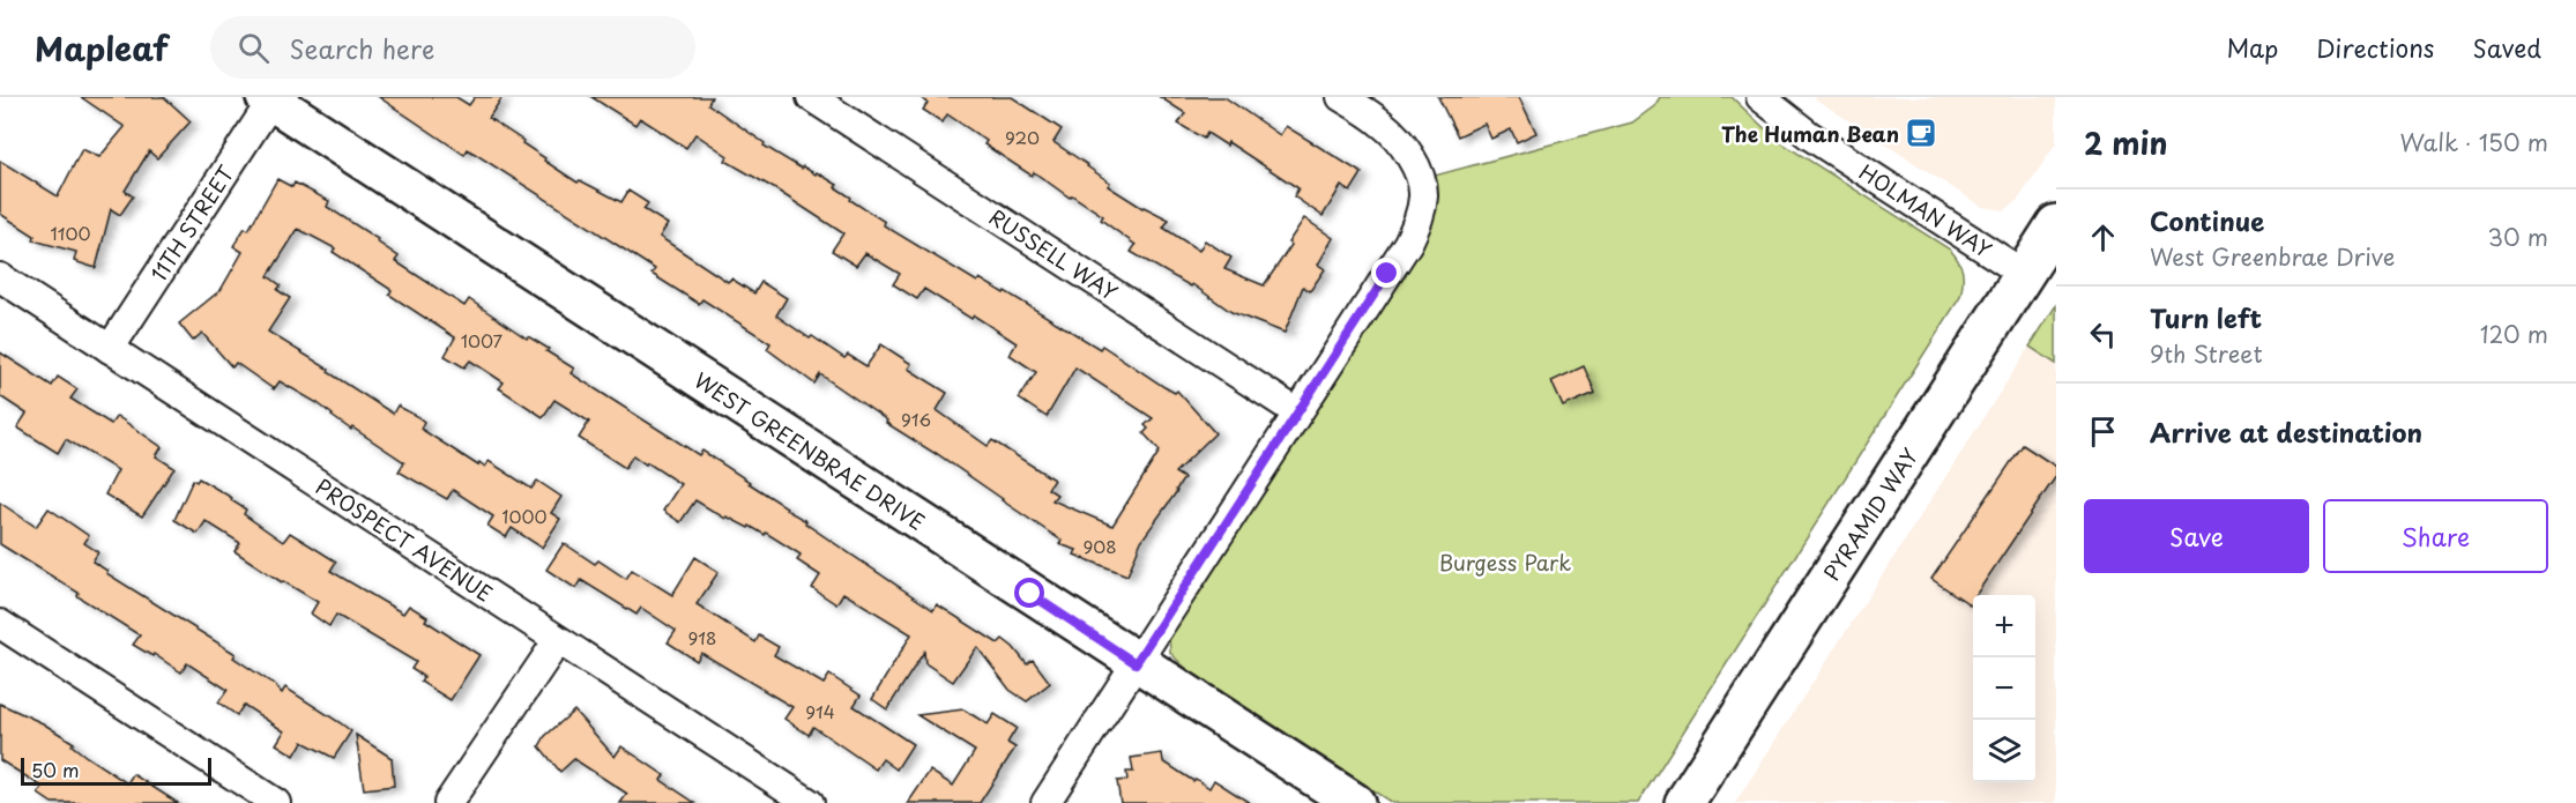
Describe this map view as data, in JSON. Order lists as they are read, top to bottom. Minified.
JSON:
{"streets":{"street":["HOLMAN WAY","11TH STREET","RUSSELL WAY","WEST GREENBRAE DRIVE","PYRAMID WAY","PROSPECT AVENUE"]},"crossings":[["HOLMAN WAY","PYRAMID WAY"],["11TH STREET","WEST GREENBRAE DRIVE"],["11TH STREET","PROSPECT AVENUE"]],"parks":["Burgess Park"],"places":{"cafe":["The Human Bean"]},"house_numbers":["920","1100","1007","916","1000","908","918","914"],"scale_bar":"50 m","page":{"header":"Mapleaf","search":"Search here","nav":["Map","Directions","Saved"],"heading":["2 min","Walk · 150 m"],"list":[["Continue","West Greenbrae Drive","30 m"],["Turn left","9th Street","120 m"],"Arrive at destination"],"buttons":["Save","Share"],"map_buttons":["+","−"],"scale":"50 m"}}
